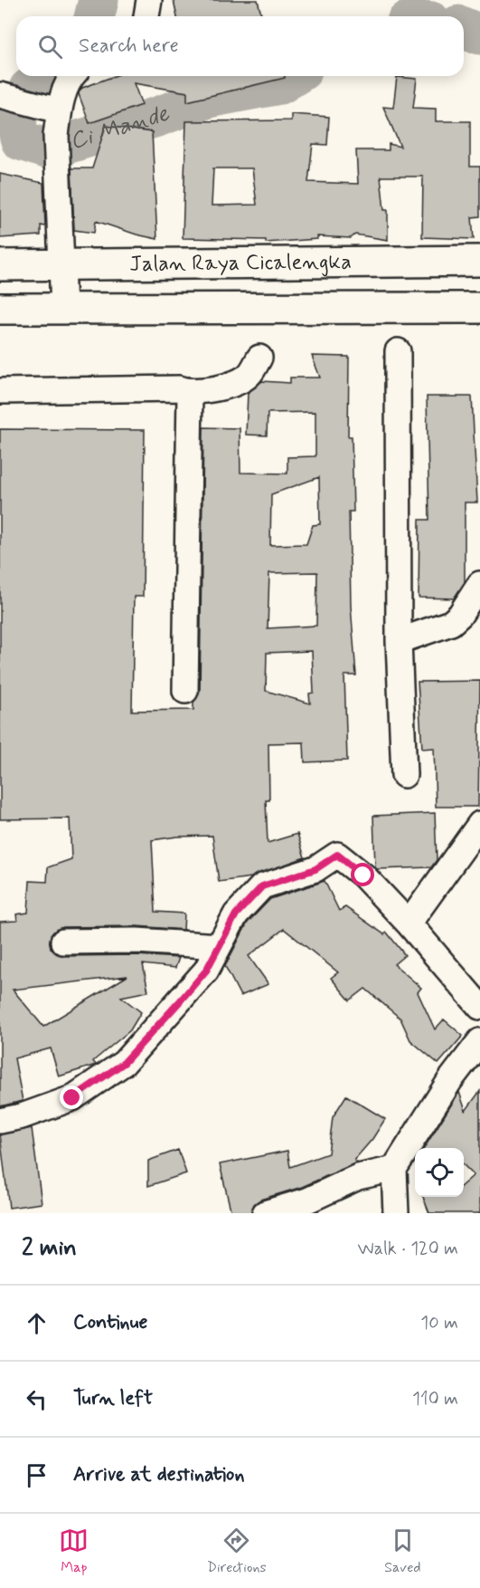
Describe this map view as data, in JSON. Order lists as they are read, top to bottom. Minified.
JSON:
{"streets":{"highway":["Jalan Raya Cicalengka"]},"water":["Ci Mande"],"page":{"search":"Search here","heading":["2 min","Walk · 120 m"],"list":[["Continue","10 m"],["Turn left","110 m"],"Arrive at destination"],"nav":["Map","Directions","Saved"]}}
